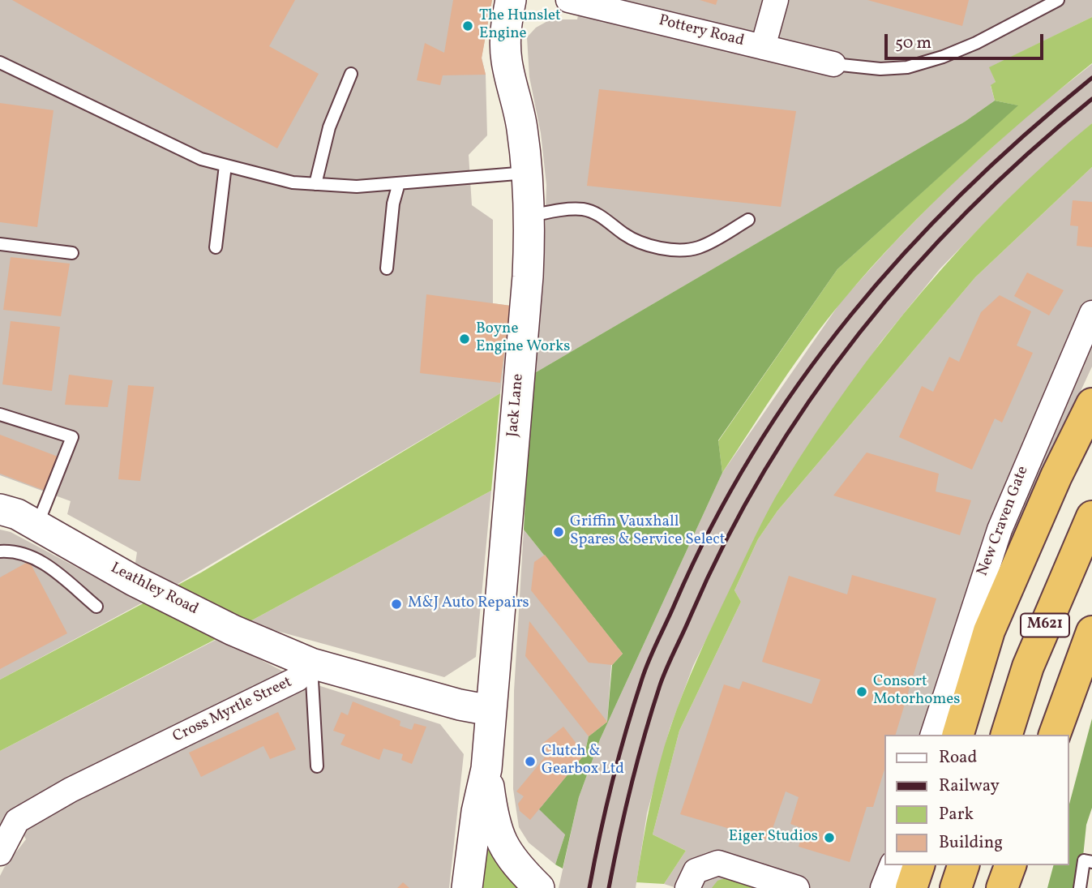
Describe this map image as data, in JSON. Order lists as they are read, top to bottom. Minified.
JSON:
{"streets":{"highway":["M621"],"street":["Pottery Road","Jack Lane","New Craven Gate","Leathley Road","Cross Myrtle Street"]},"crossings":[["Leathley Road","Cross Myrtle Street"]],"places":["The Hunslet Engine","Boyne Engine Works","Griffin Vauxhall Spares & Service Select","M&J Auto Repairs","Consort Motorhomes","Clutch & Gearbox Ltd","Eiger Studios"],"legend":["Road","Railway","Park","Building"],"scale_bar":"50 m"}
